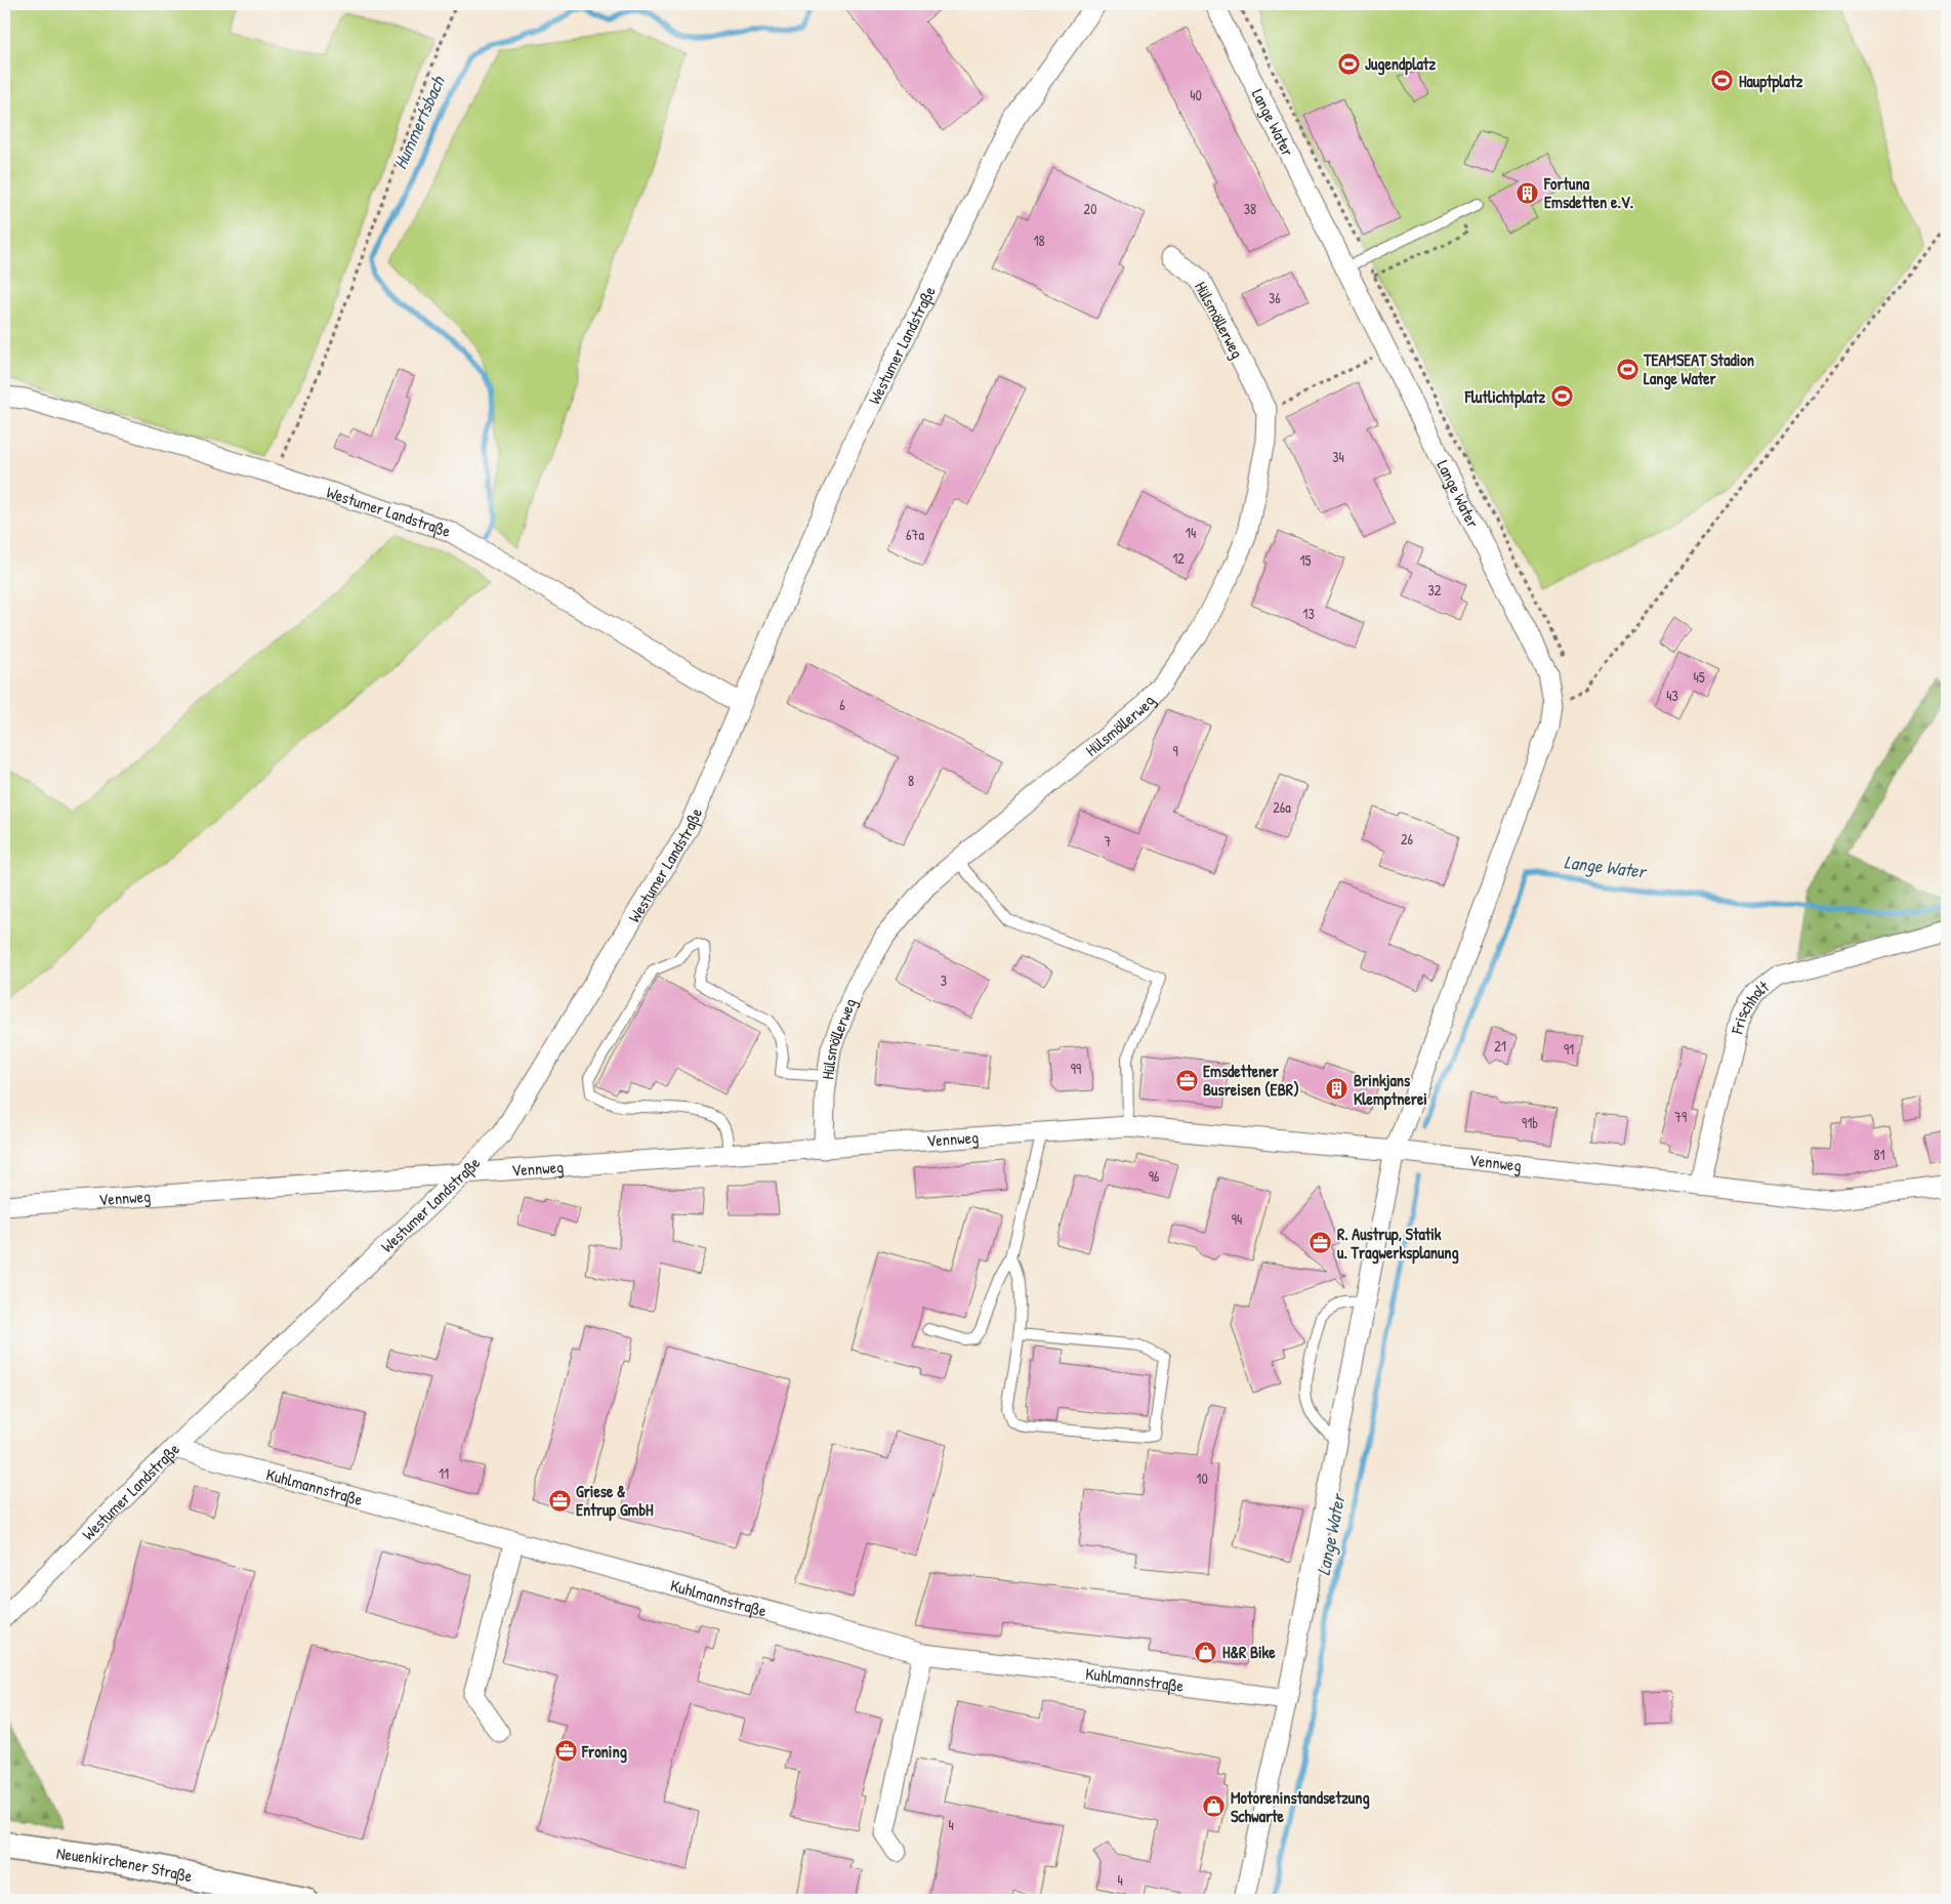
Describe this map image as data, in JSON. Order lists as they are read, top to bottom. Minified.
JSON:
{"streets":{"main road":["Neuenkirchener Straße"],"street":["Lange Water","Hülsmöllerweg","Westumer Landstraße","Frischholt","Vennweg","Kuhlmannstraße"]},"crossings":[["Lange Water","Vennweg"],["Lange Water","Kuhlmannstraße"],["Hülsmöllerweg","Vennweg"],["Westumer Landstraße","Vennweg"],["Westumer Landstraße","Kuhlmannstraße"],["Frischholt","Vennweg"]],"water":["Hummertsbach","Lange Water"],"places":{"sports":["Jugendplatz","Hauptplatz","TEAMSEAT Stadion Lange Water","Flutlichtplatz"],"building":["Fortuna Emsdetten e.V.","Brinkjans Klemptnerei"],"office":["Emsdettener Busreisen (EBR)","R. Austrup, Statik u. Tragwerksplanung","Griese & Entrup GmbH","Froning"],"shop":["H&R Bike","Motoreninstandsetzung Schwarte"]},"house_numbers":["40","20","38","18","36","34","14","67a","12","15","32","13","45","43","6","9","8","26a","26","7","3","21","91","99","79","91b","81","96","94","11","10","4","4"]}
